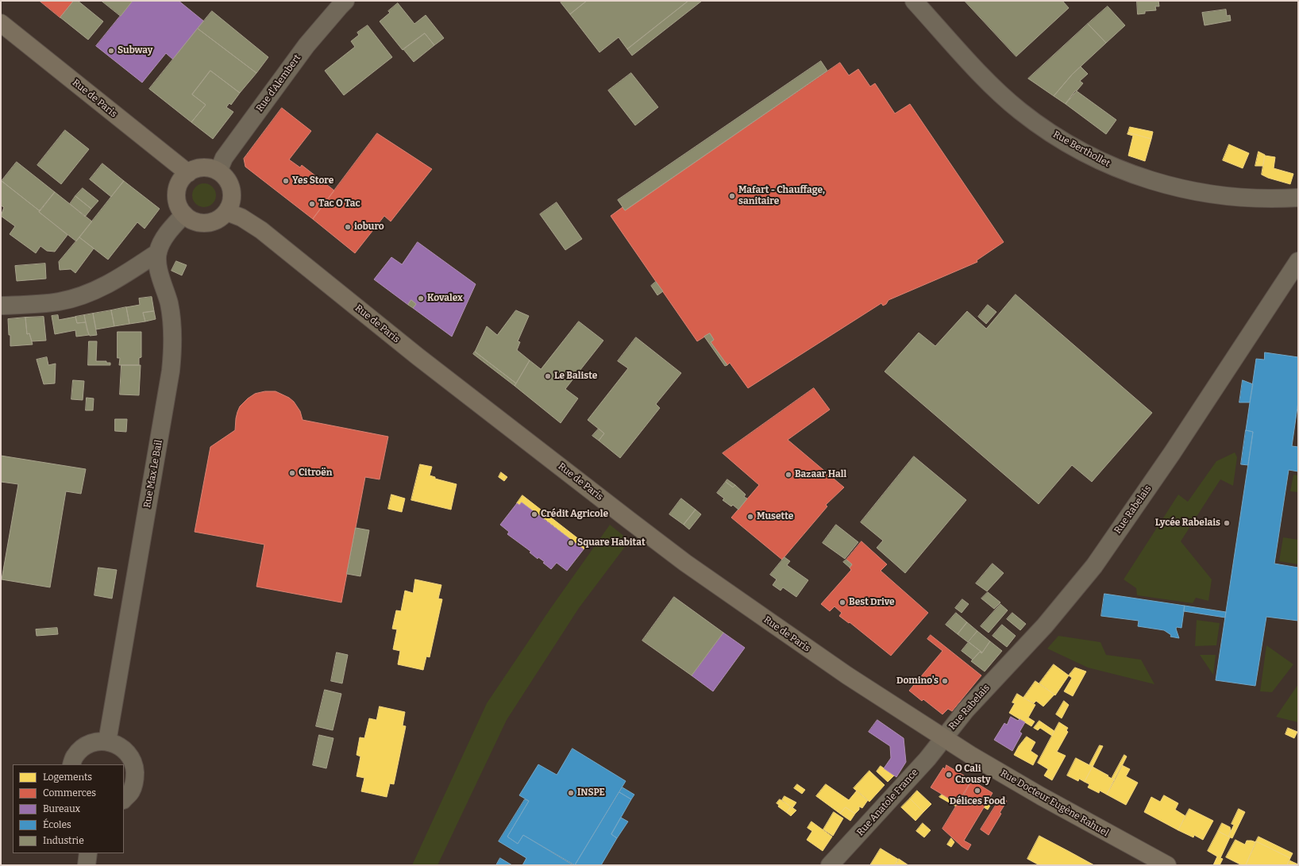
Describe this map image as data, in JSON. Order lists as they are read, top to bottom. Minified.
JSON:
{"streets":{"main road":["Rue de Paris","Rue Docteur Eugène Rahuel"],"street":["Rue d'Alembert","Rue Berthollet","Rue Max Le Bail","Rue Rabelais","Rue Anatole France"]},"crossings":[["Rue d'Alembert","Rue de Paris"],["Rue d'Alembert","Rue Max Le Bail"],["Rue de Paris","Rue Max Le Bail"],["Rue de Paris","Rue Rabelais"],["Rue de Paris","Rue Anatole France"],["Rue de Paris","Rue Docteur Eugène Rahuel"],["Rue Rabelais","Rue Anatole France"],["Rue Rabelais","Rue Docteur Eugène Rahuel"],["Rue Anatole France","Rue Docteur Eugène Rahuel"]],"places":["Subway","Yes Store","Mafart - Chauffage, sanitaire","Tac O Tac","ioburo","Kovalex","Le Baliste","Citroën","Bazaar Hall","Crédit Agricole","Musette","Lycée Rabelais","Square Habitat","Best Drive","Domino's","O Cali Crousty","Délices Food","INSPE"],"legend":["Logements","Commerces","Bureaux","Écoles","Industrie"]}
